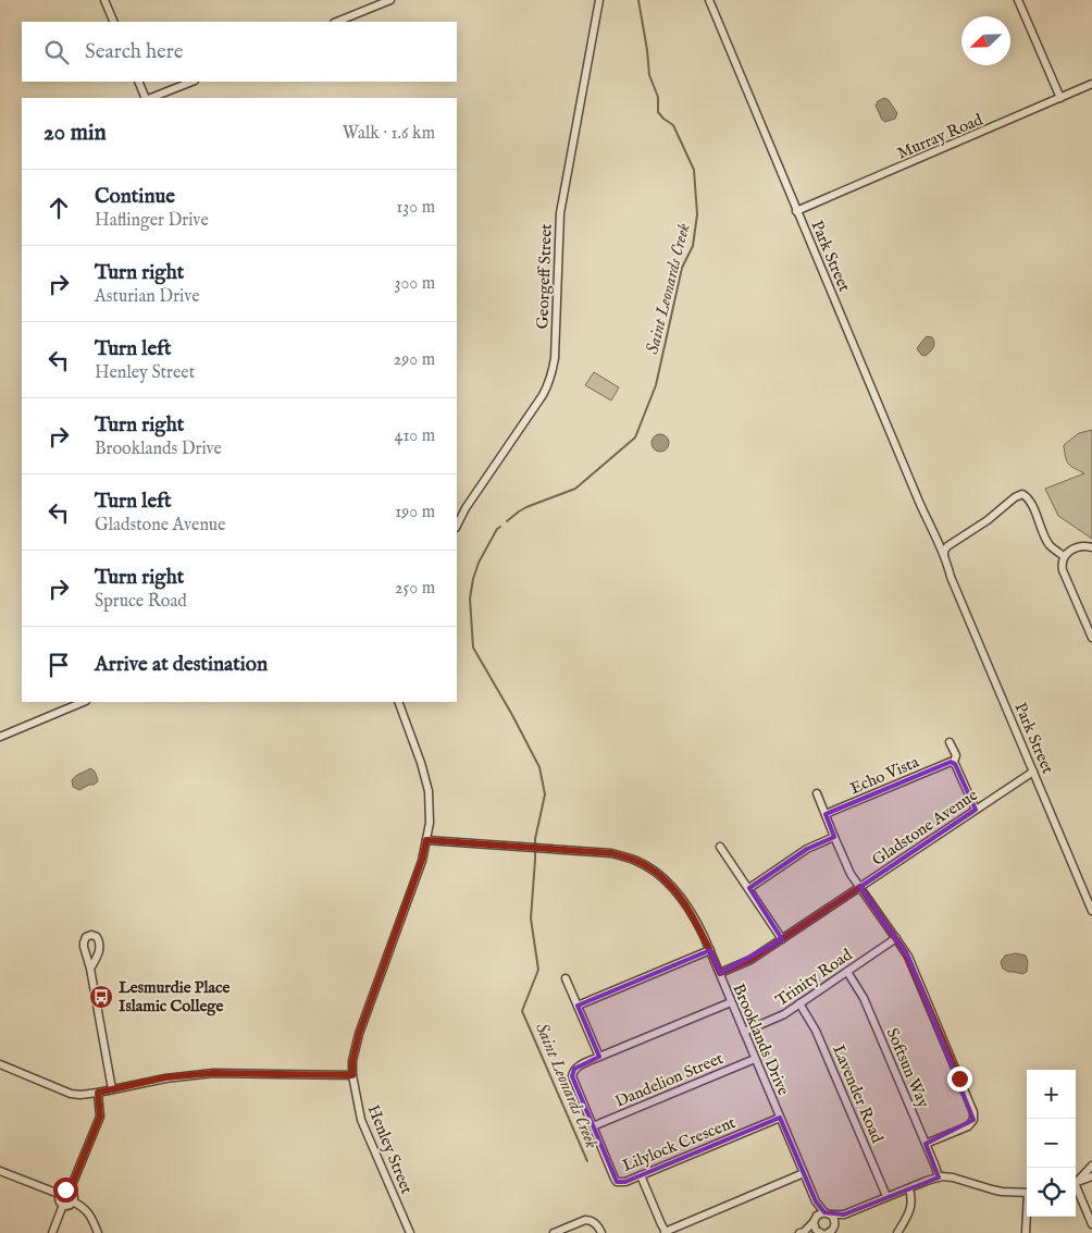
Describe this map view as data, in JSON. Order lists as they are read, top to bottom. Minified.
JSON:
{"streets":{"street":["Murray Road","Park Street","Georgeff Street","Echo Vista","Gladstone Avenue","Trinity Road","Brooklands Drive","Softsun Way","Dandelion Street","Lavender Road","Lilylock Crescent","Henley Street"]},"crossings":[["Murray Road","Park Street"],["Park Street","Gladstone Avenue"],["Gladstone Avenue","Brooklands Drive"],["Trinity Road","Brooklands Drive"],["Trinity Road","Softsun Way"],["Trinity Road","Lavender Road"],["Brooklands Drive","Dandelion Street"],["Brooklands Drive","Lilylock Crescent"],["Brooklands Drive","Henley Street"],["Dandelion Street","Lilylock Crescent"]],"water":["Saint Leonards Creek"],"places":{"bus stop":["Lesmurdie Place Islamic College"]},"north":"bottom left","page":{"search":"Search here","heading":["20 min","Walk · 1.6 km"],"list":[["Continue","Haflinger Drive","130 m"],["Turn right","Asturian Drive","300 m"],["Turn left","Henley Street","290 m"],["Turn right","Brooklands Drive","410 m"],["Turn left","Gladstone Avenue","190 m"],["Turn right","Spruce Road","250 m"],"Arrive at destination"],"map_buttons":["+","−"]}}
